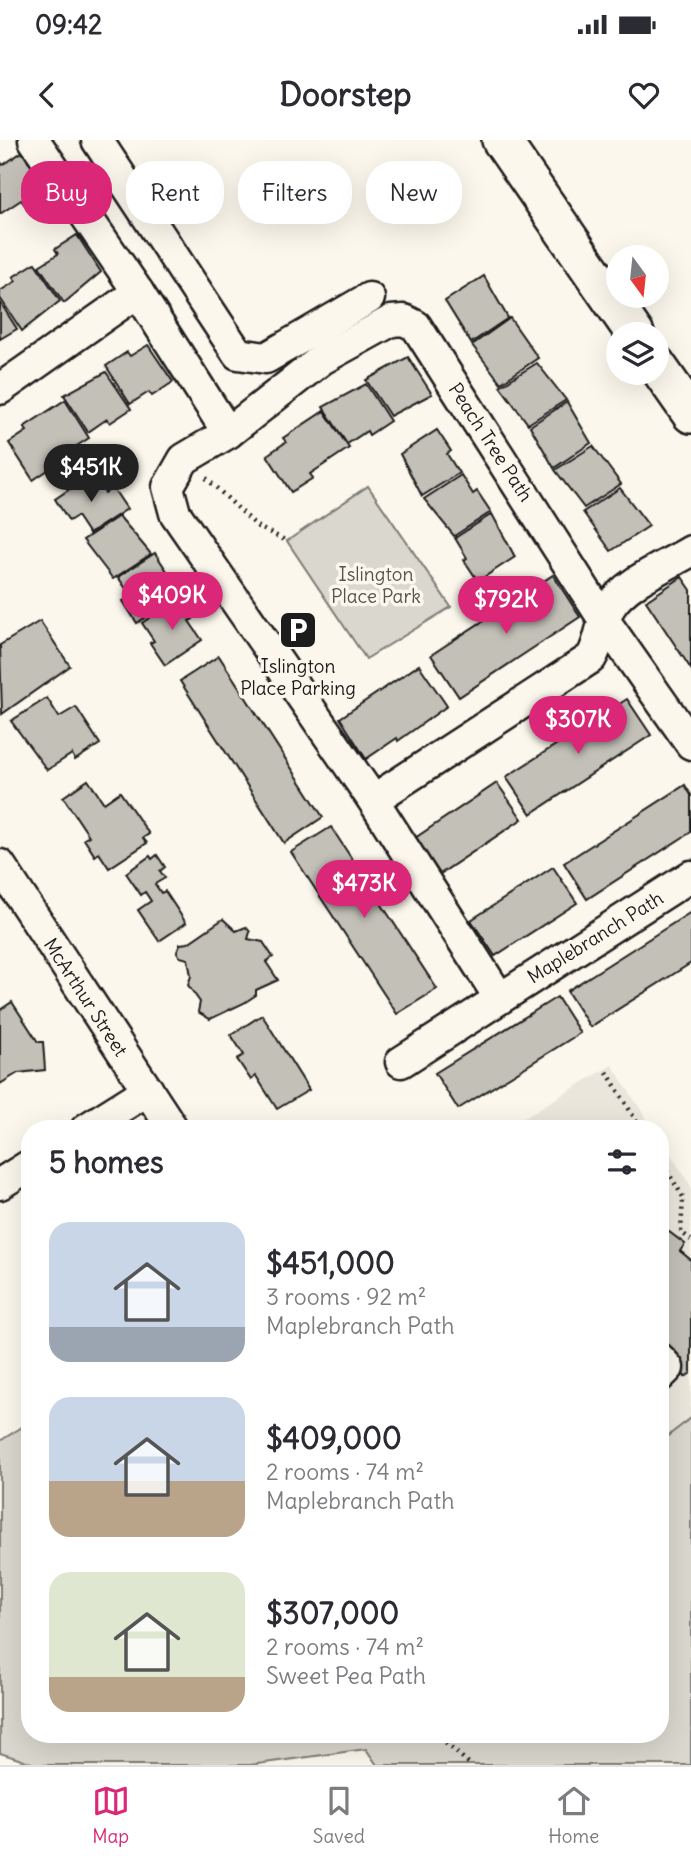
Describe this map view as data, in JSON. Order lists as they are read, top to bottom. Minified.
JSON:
{"streets":{"street":["Peach Tree Path","Maplebranch Path","McArthur Street"]},"parks":["Islington Place Park"],"places":{"parking":["Islington Place Parking"]},"north":"bottom","page":{"status":"09:42","header":"Doorstep","chip":["Buy","Rent","Filters","New"],"price":["$451K","$409K","$792K","$307K","$473K"],"heading":"5 homes","list":[{"name":"$451,000","note":"3 rooms · 92 m² · Maplebranch Path"},{"name":"$409,000","note":"2 rooms · 74 m² · Maplebranch Path"},{"name":"$307,000","note":"2 rooms · 74 m² · Sweet Pea Path"}],"tabs":["Map","Saved","Home"]}}
